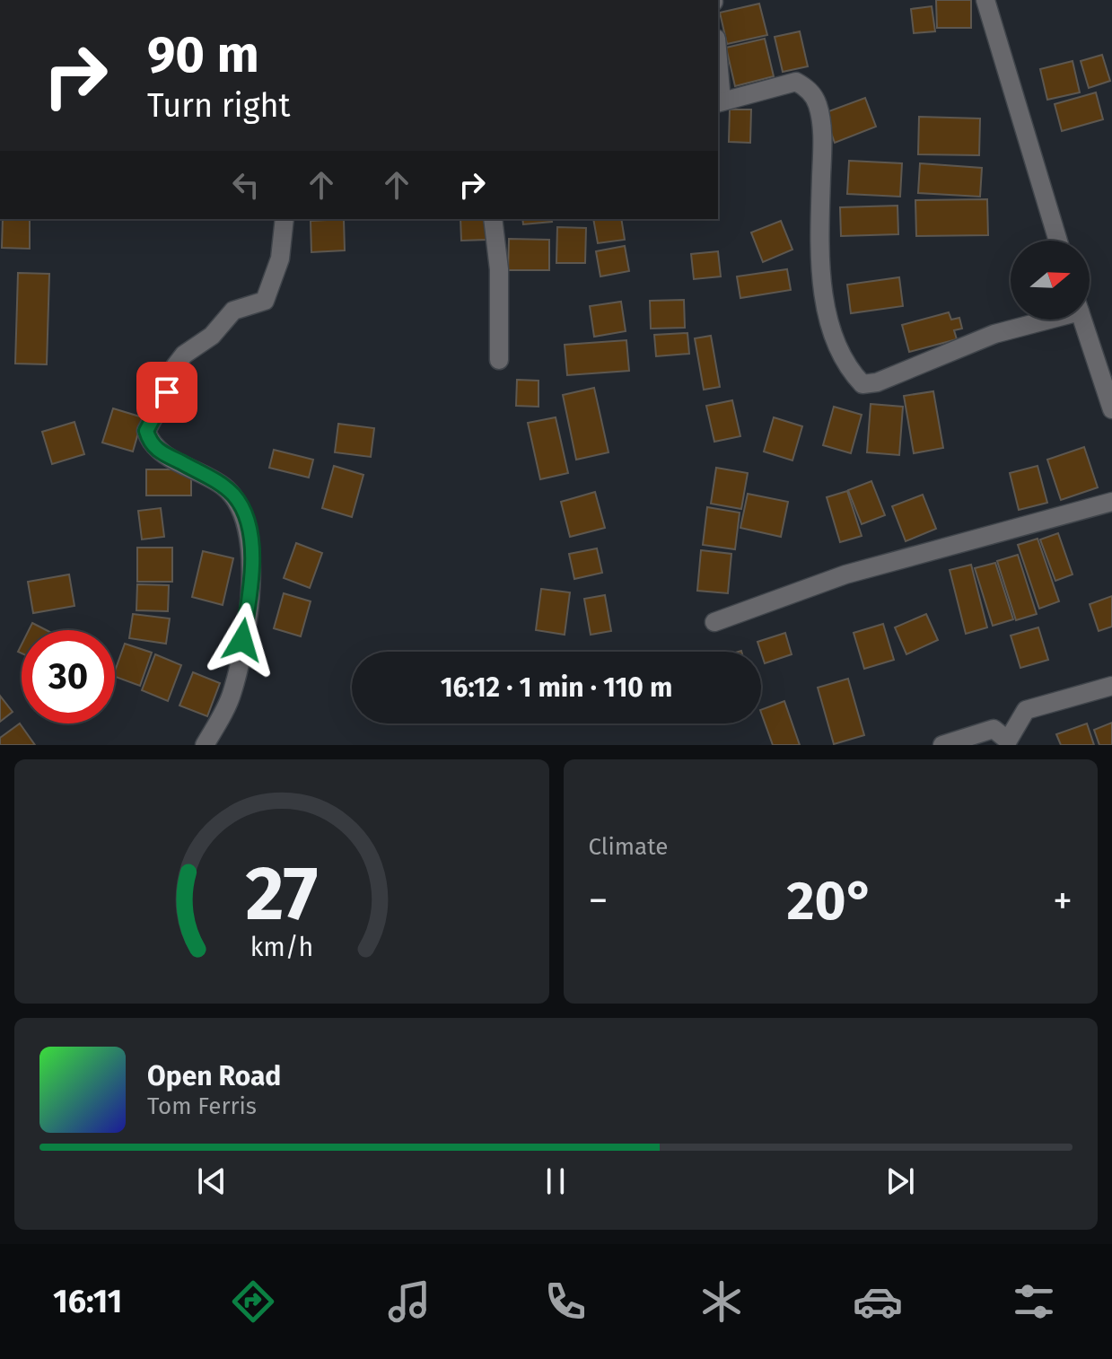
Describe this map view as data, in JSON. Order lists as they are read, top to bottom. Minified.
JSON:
{"north":"right","page":{"turn":["90 m","Turn right"],"limit":"30","trip":"16:12 · 1 min · 110 m","tile":"Climate","heat":["−","20°","+"],"song":["Open Road","Tom Ferris"],"tabs":"16:11","gauge":["27","km/h"]}}
